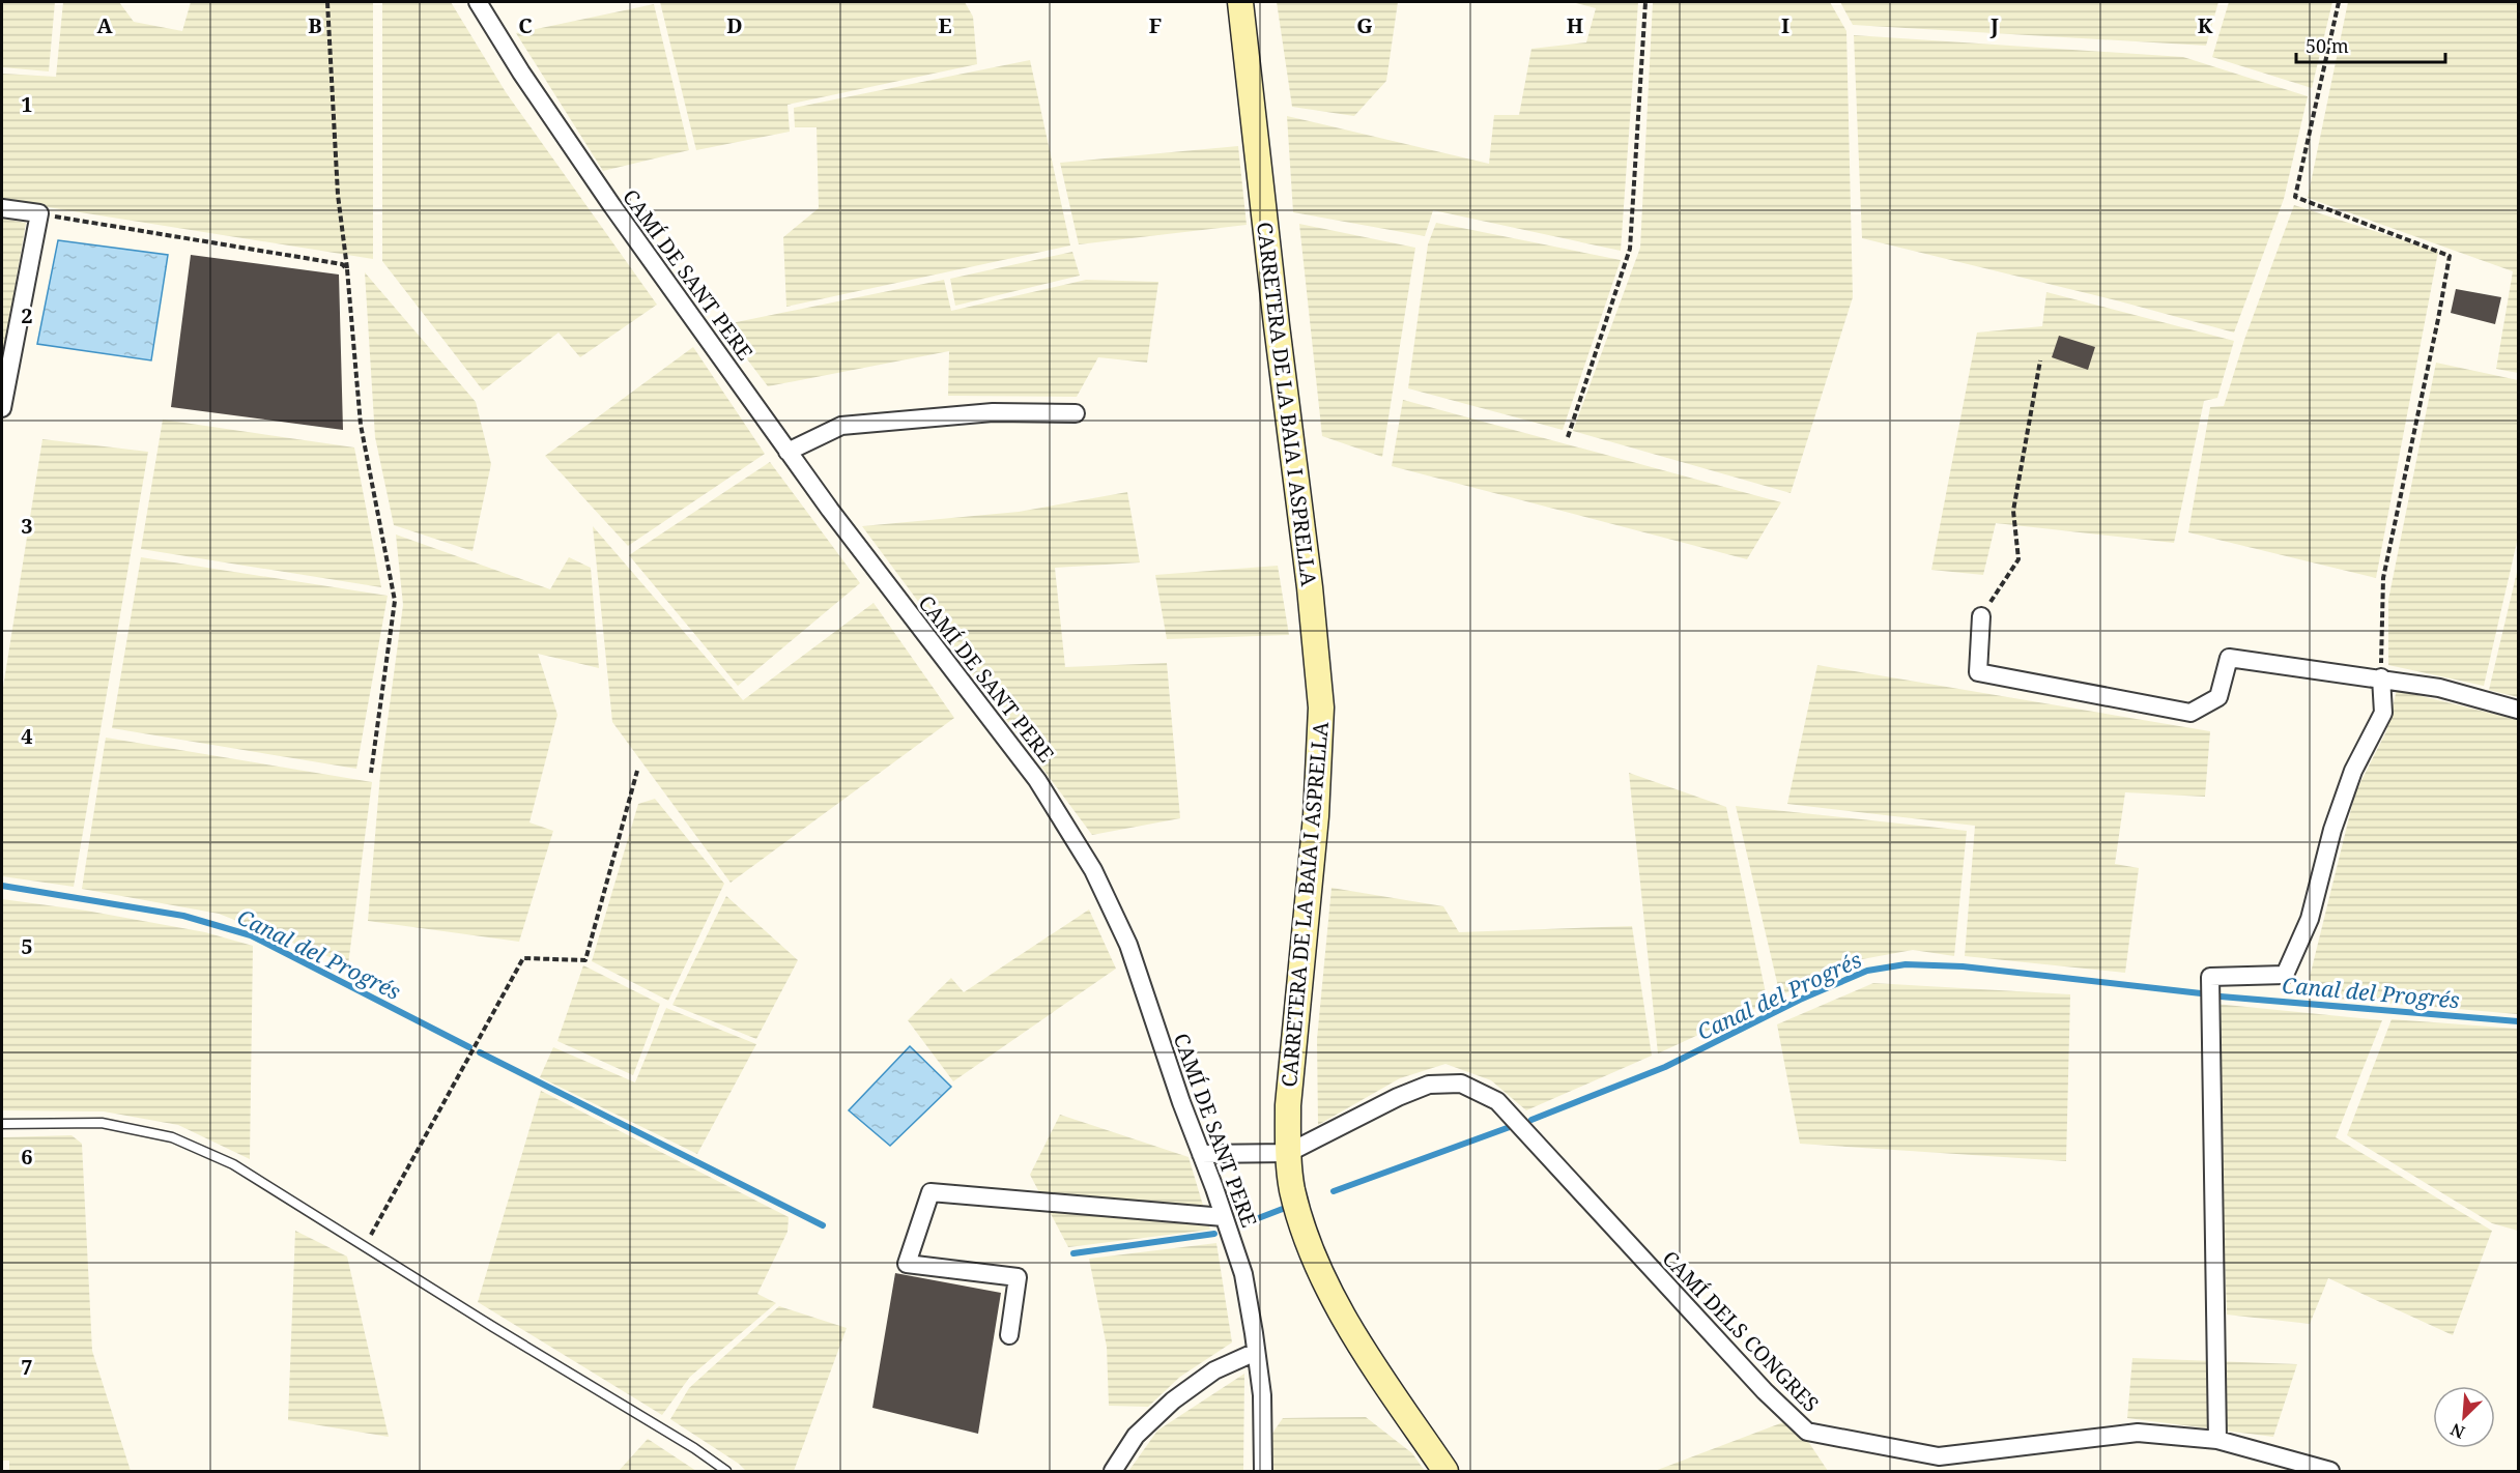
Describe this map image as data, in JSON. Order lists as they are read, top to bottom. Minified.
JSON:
{"streets":{"main road":["CARRETERA DE LA BAIA I ASPRELLA"],"street":["CAMÍ DE SANT PERE","CAMÍ DELS CONGRES"]},"crossings":[["CAMÍ DE SANT PERE","CAMÍ DELS CONGRES"],["CARRETERA DE LA BAIA I ASPRELLA","CAMÍ DELS CONGRES"]],"water":["Canal del Progrés"],"scale_bar":"50 m","north":"bottom left","grid":{"columns":["A","B","C","D","E","F","G","H","I","J","K"],"rows":["1","2","3","4","5","6","7"]}}
